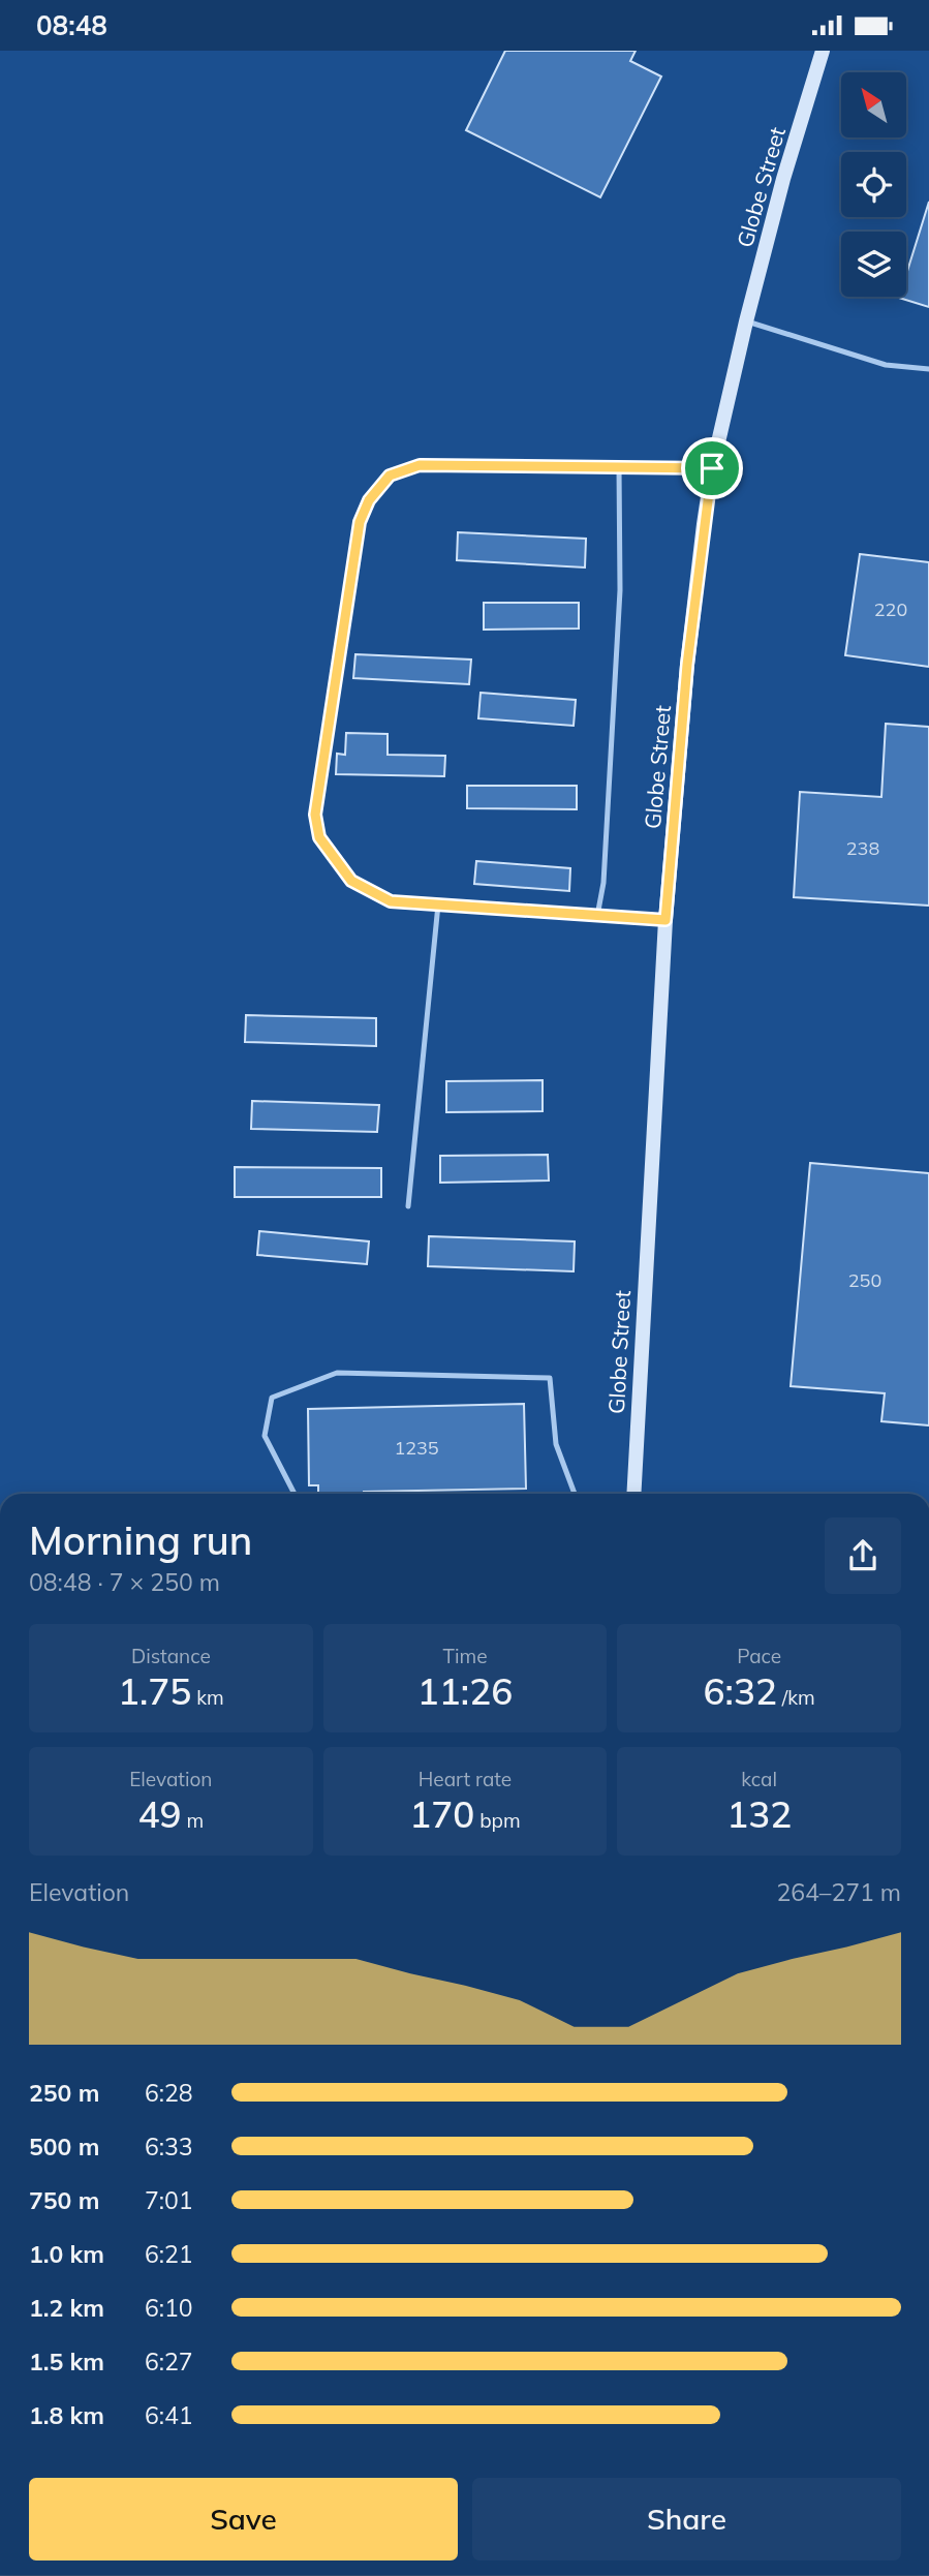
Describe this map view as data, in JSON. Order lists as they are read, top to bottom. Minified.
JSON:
{"streets":{"street":["Globe Street"]},"house_numbers":["220","238","250","1235"],"north":"top left","page":{"status":"08:48","heading":["Morning run","08:48 · 7 × 250 m"],"stats":[["Distance","1.75 km"],["Time","11:26"],["Pace","6:32 /km"],["Elevation","49 m"],["Heart rate","170 bpm"],["kcal","132"]],"chart":["Elevation","264–271 m"],"list":[{"name":"250 m","note":"6:28"},{"name":"500 m","note":"6:33"},{"name":"750 m","note":"7:01"},{"name":"1.0 km","note":"6:21"},{"name":"1.2 km","note":"6:10"},{"name":"1.5 km","note":"6:27"},{"name":"1.8 km","note":"6:41"}],"buttons":["Save","Share"]}}
